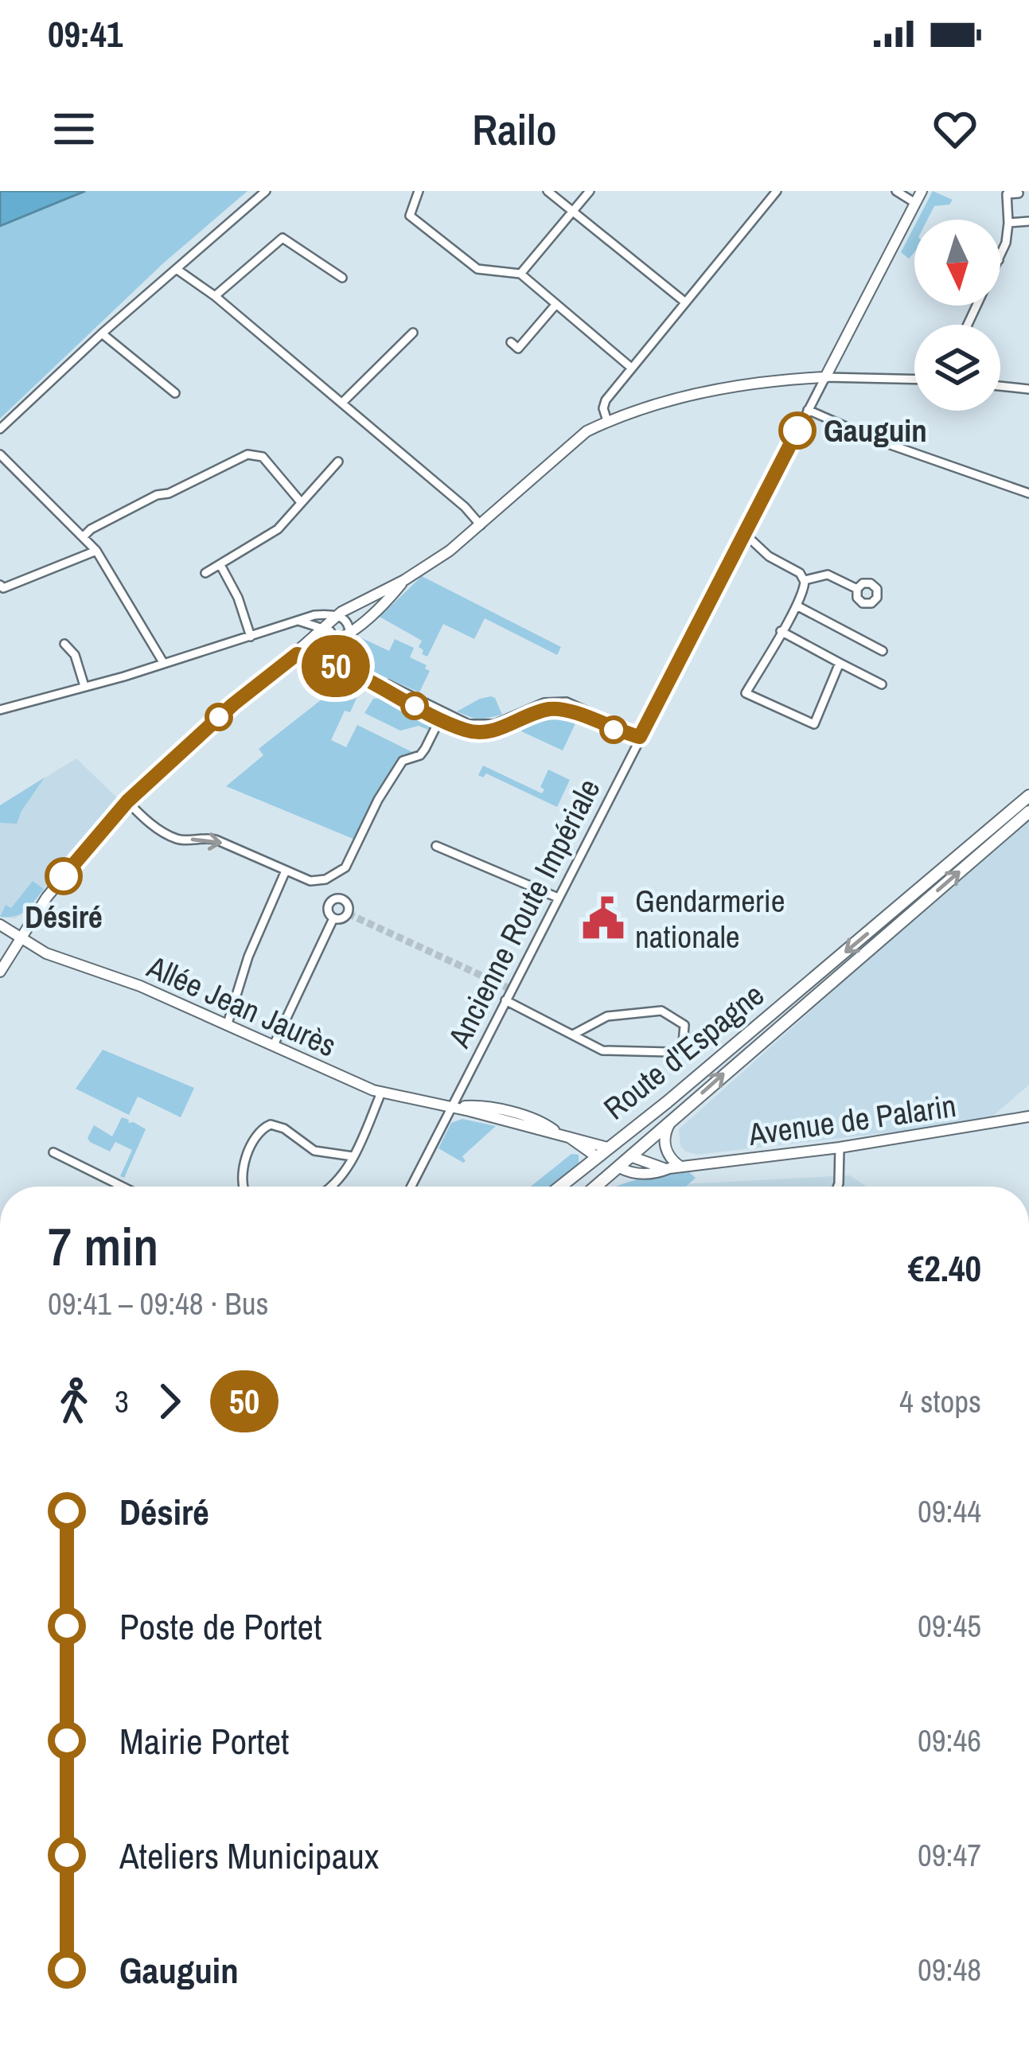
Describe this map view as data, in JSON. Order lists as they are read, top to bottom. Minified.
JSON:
{"streets":{"main road":["Route d'Espagne"],"street":["Ancienne Route Impériale","Allée Jean Jaurès","Avenue de Palarin"]},"crossings":[["Ancienne Route Impériale","Allée Jean Jaurès"],["Allée Jean Jaurès","Route d'Espagne"],["Route d'Espagne","Avenue de Palarin"]],"places":{"other":["Gauguin","Désiré"],"public building":["Gendarmerie nationale"]},"lines":["bus line 50"],"north":"bottom","page":{"status":"09:41","header":"Railo","on_map":"50","heading":["7 min","09:41 – 09:48 · Bus","€2.40"],"legs":["3","50","4 stops"],"list":[{"name":"Désiré","value":"09:44"},{"name":"Poste de Portet","value":"09:45"},{"name":"Mairie Portet","value":"09:46"},{"name":"Ateliers Municipaux","value":"09:47"},{"name":"Gauguin","value":"09:48"}]}}
